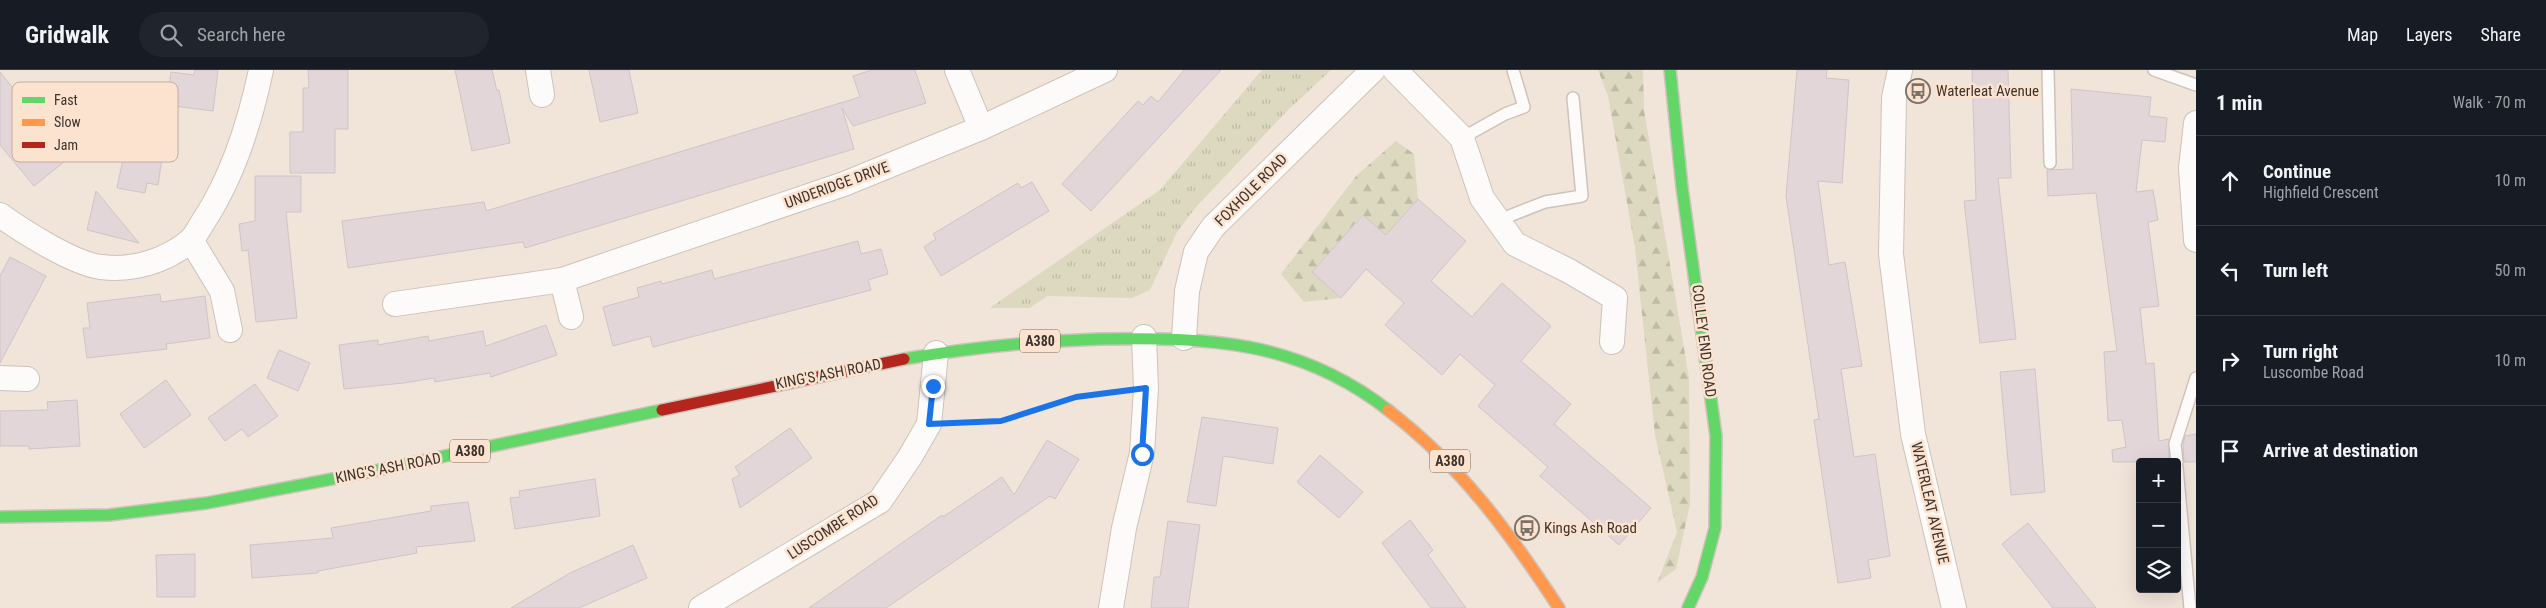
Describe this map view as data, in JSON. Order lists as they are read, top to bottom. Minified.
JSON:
{"streets":{"main road":["A380","COLLEY END ROAD","KING'S ASH ROAD"],"street":["UNDERIDGE DRIVE","FOXHOLE ROAD","WATERLEAT AVENUE","LUSCOMBE ROAD"]},"crossings":[["FOXHOLE ROAD","KING'S ASH ROAD"],["KING'S ASH ROAD","LUSCOMBE ROAD"]],"places":{"bus stop":["Waterleat Avenue","Kings Ash Road"]},"legend":["Fast","Slow","Jam"],"page":{"header":"Gridwalk","search":"Search here","nav":["Map","Layers","Share"],"heading":["1 min","Walk · 70 m"],"list":[["Continue","Highfield Crescent","10 m"],["Turn left","50 m"],["Turn right","Luscombe Road","10 m"],"Arrive at destination"],"map_buttons":["+","−"]}}
